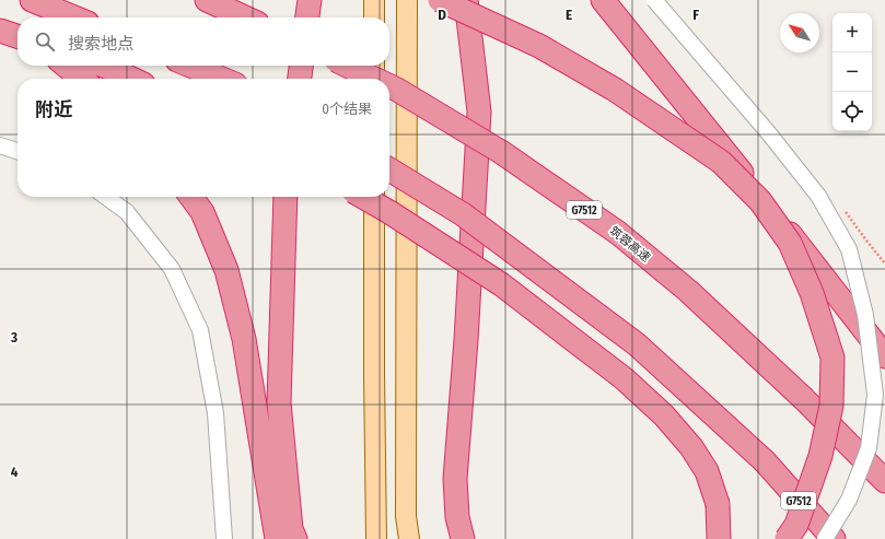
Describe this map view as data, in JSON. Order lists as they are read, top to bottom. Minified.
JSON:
{"streets":{"highway":["G7512","筑蓉高速"]},"north":"top left","page":{"map_buttons":["+","−"],"search":"搜索地点","heading":["附近","0个结果"]},"grid":{"columns":["D","E","F"],"rows":["3","4"]}}
